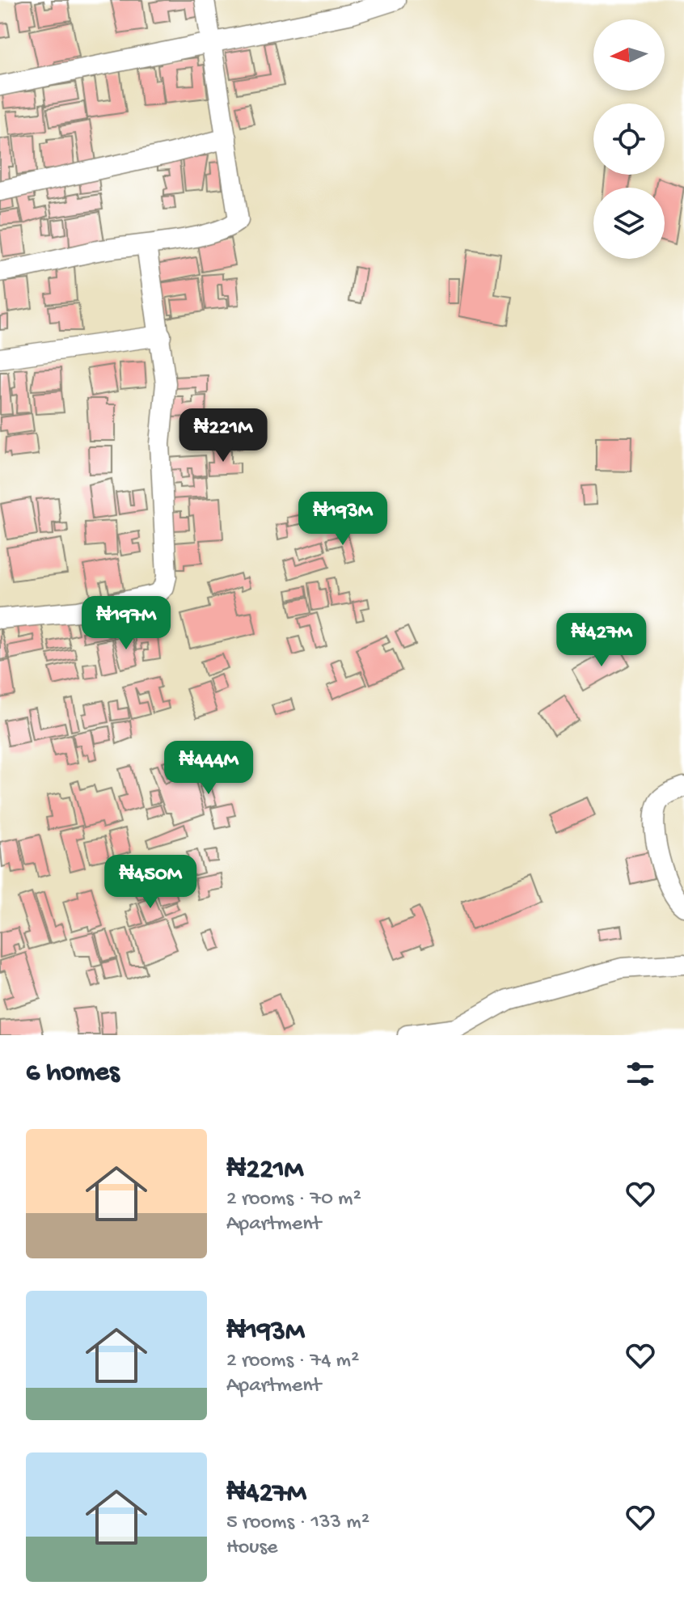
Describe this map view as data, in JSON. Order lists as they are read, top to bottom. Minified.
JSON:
{"north":"left","page":{"price":["₦221M","₦193M","₦197M","₦427M","₦444M","₦450M"],"heading":"6 homes","list":[{"name":"₦221M","note":"2 rooms · 70 m² · Apartment"},{"name":"₦193M","note":"2 rooms · 74 m² · Apartment"},{"name":"₦427M","note":"5 rooms · 133 m² · House"}]}}
